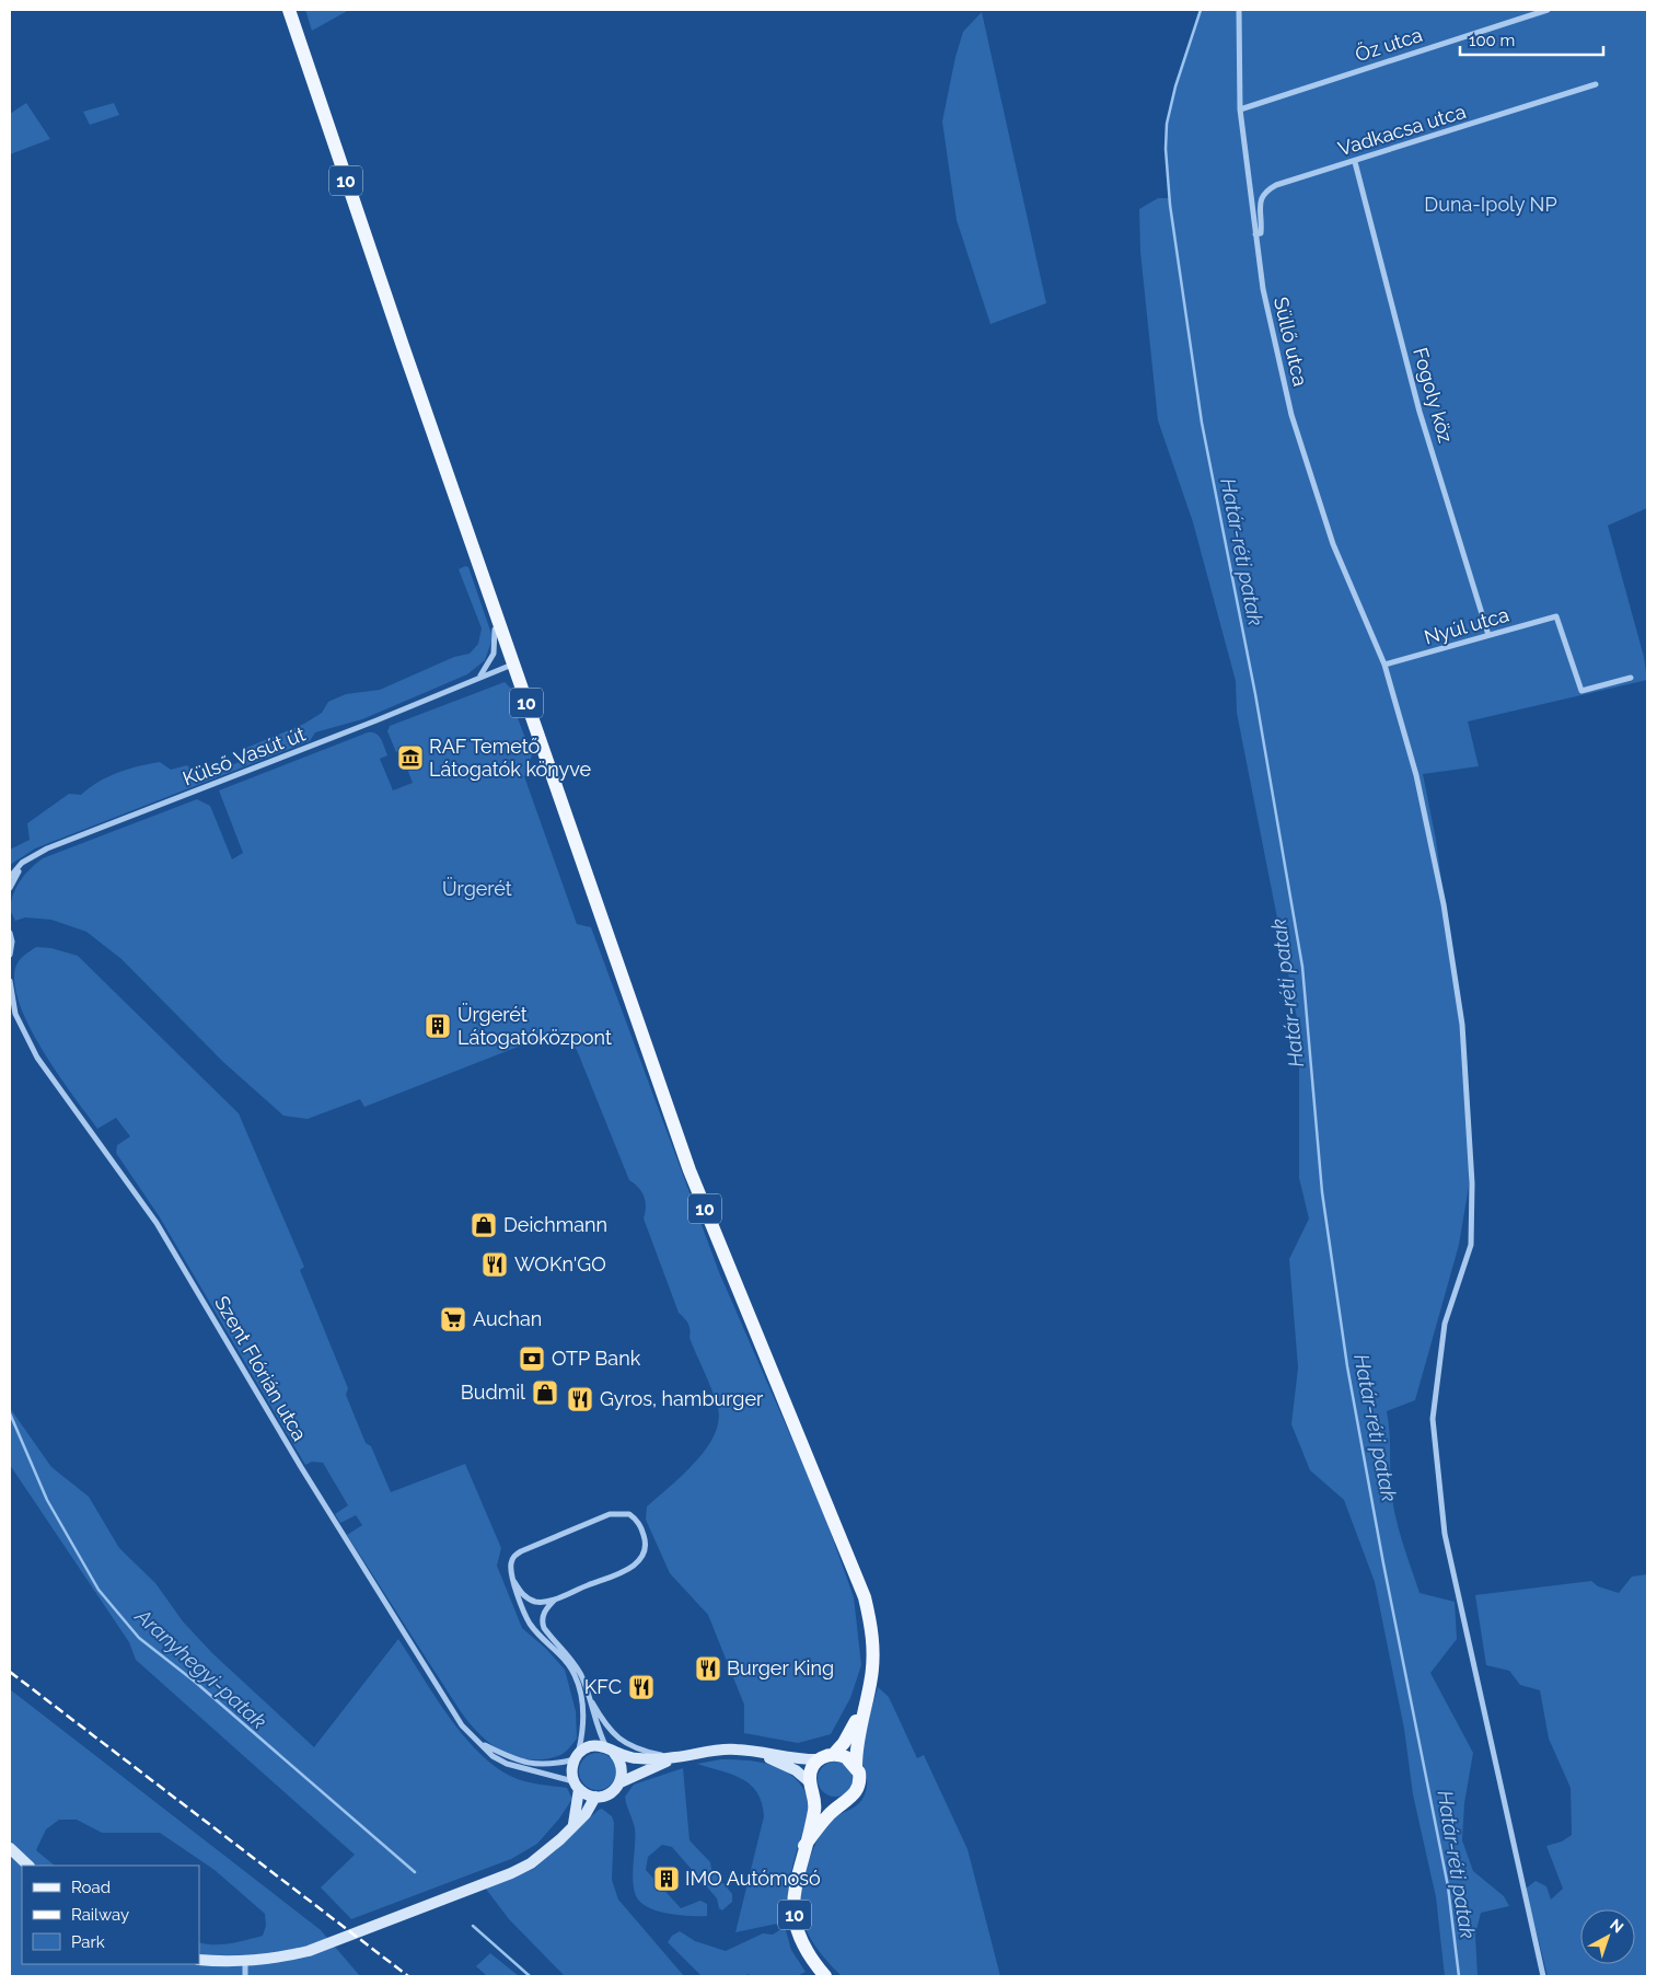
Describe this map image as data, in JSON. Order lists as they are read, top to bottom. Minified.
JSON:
{"streets":{"main road":["10"],"street":["Őz utca","Vadkacsa utca","Süllő utca","Fogoly köz","Nyúl utca","Külső Vasút út","Szent Flórián utca"]},"crossings":[["Őz utca","Süllő utca"],["Vadkacsa utca","Süllő utca"],["Vadkacsa utca","Fogoly köz"],["10","Külső Vasút út"],["Süllő utca","Nyúl utca"],["Fogoly köz","Nyúl utca"]],"water":["Határ-réti patak","Aranyhegyi-patak"],"parks":["Duna-Ipoly NP","Ürgerét"],"places":{"museum":["RAF Temető Látogatók könyve"],"building":["Ürgerét Látogatóközpont","IMO Autómosó"],"shop":["Deichmann","Budmil"],"restaurant":["WOKn'GO","Gyros, hamburger","Burger King","KFC"],"supermarket":["Auchan"],"bank":["OTP Bank"]},"legend":["Road","Railway","Park"],"scale_bar":"100 m","north":"top right"}
